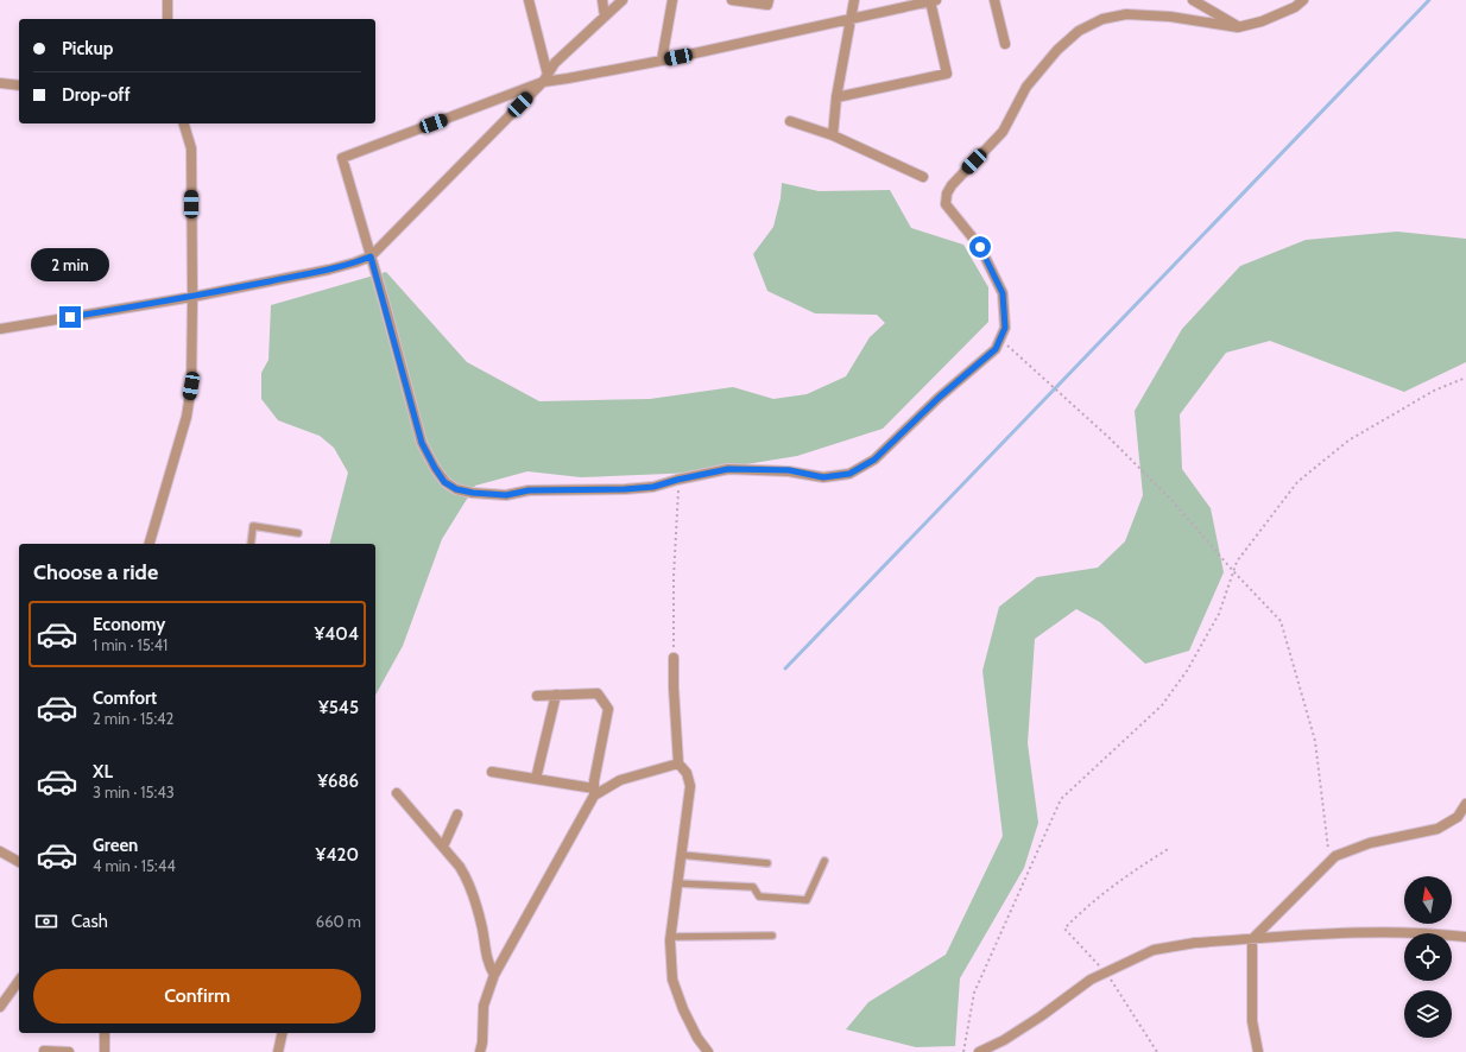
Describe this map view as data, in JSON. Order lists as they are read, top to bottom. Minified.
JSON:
{"north":"top","page":{"banner":["Pickup","Drop-off"],"bubble":"2 min","heading":"Choose a ride","list":[{"name":"Economy","note":"1 min · 15:41","value":"¥404"},{"name":"Comfort","note":"2 min · 15:42","value":"¥545"},{"name":"XL","note":"3 min · 15:43","value":"¥686"},{"name":"Green","note":"4 min · 15:44","value":"¥420"}],"pay":["Cash","660 m"],"buttons":"Confirm"}}
